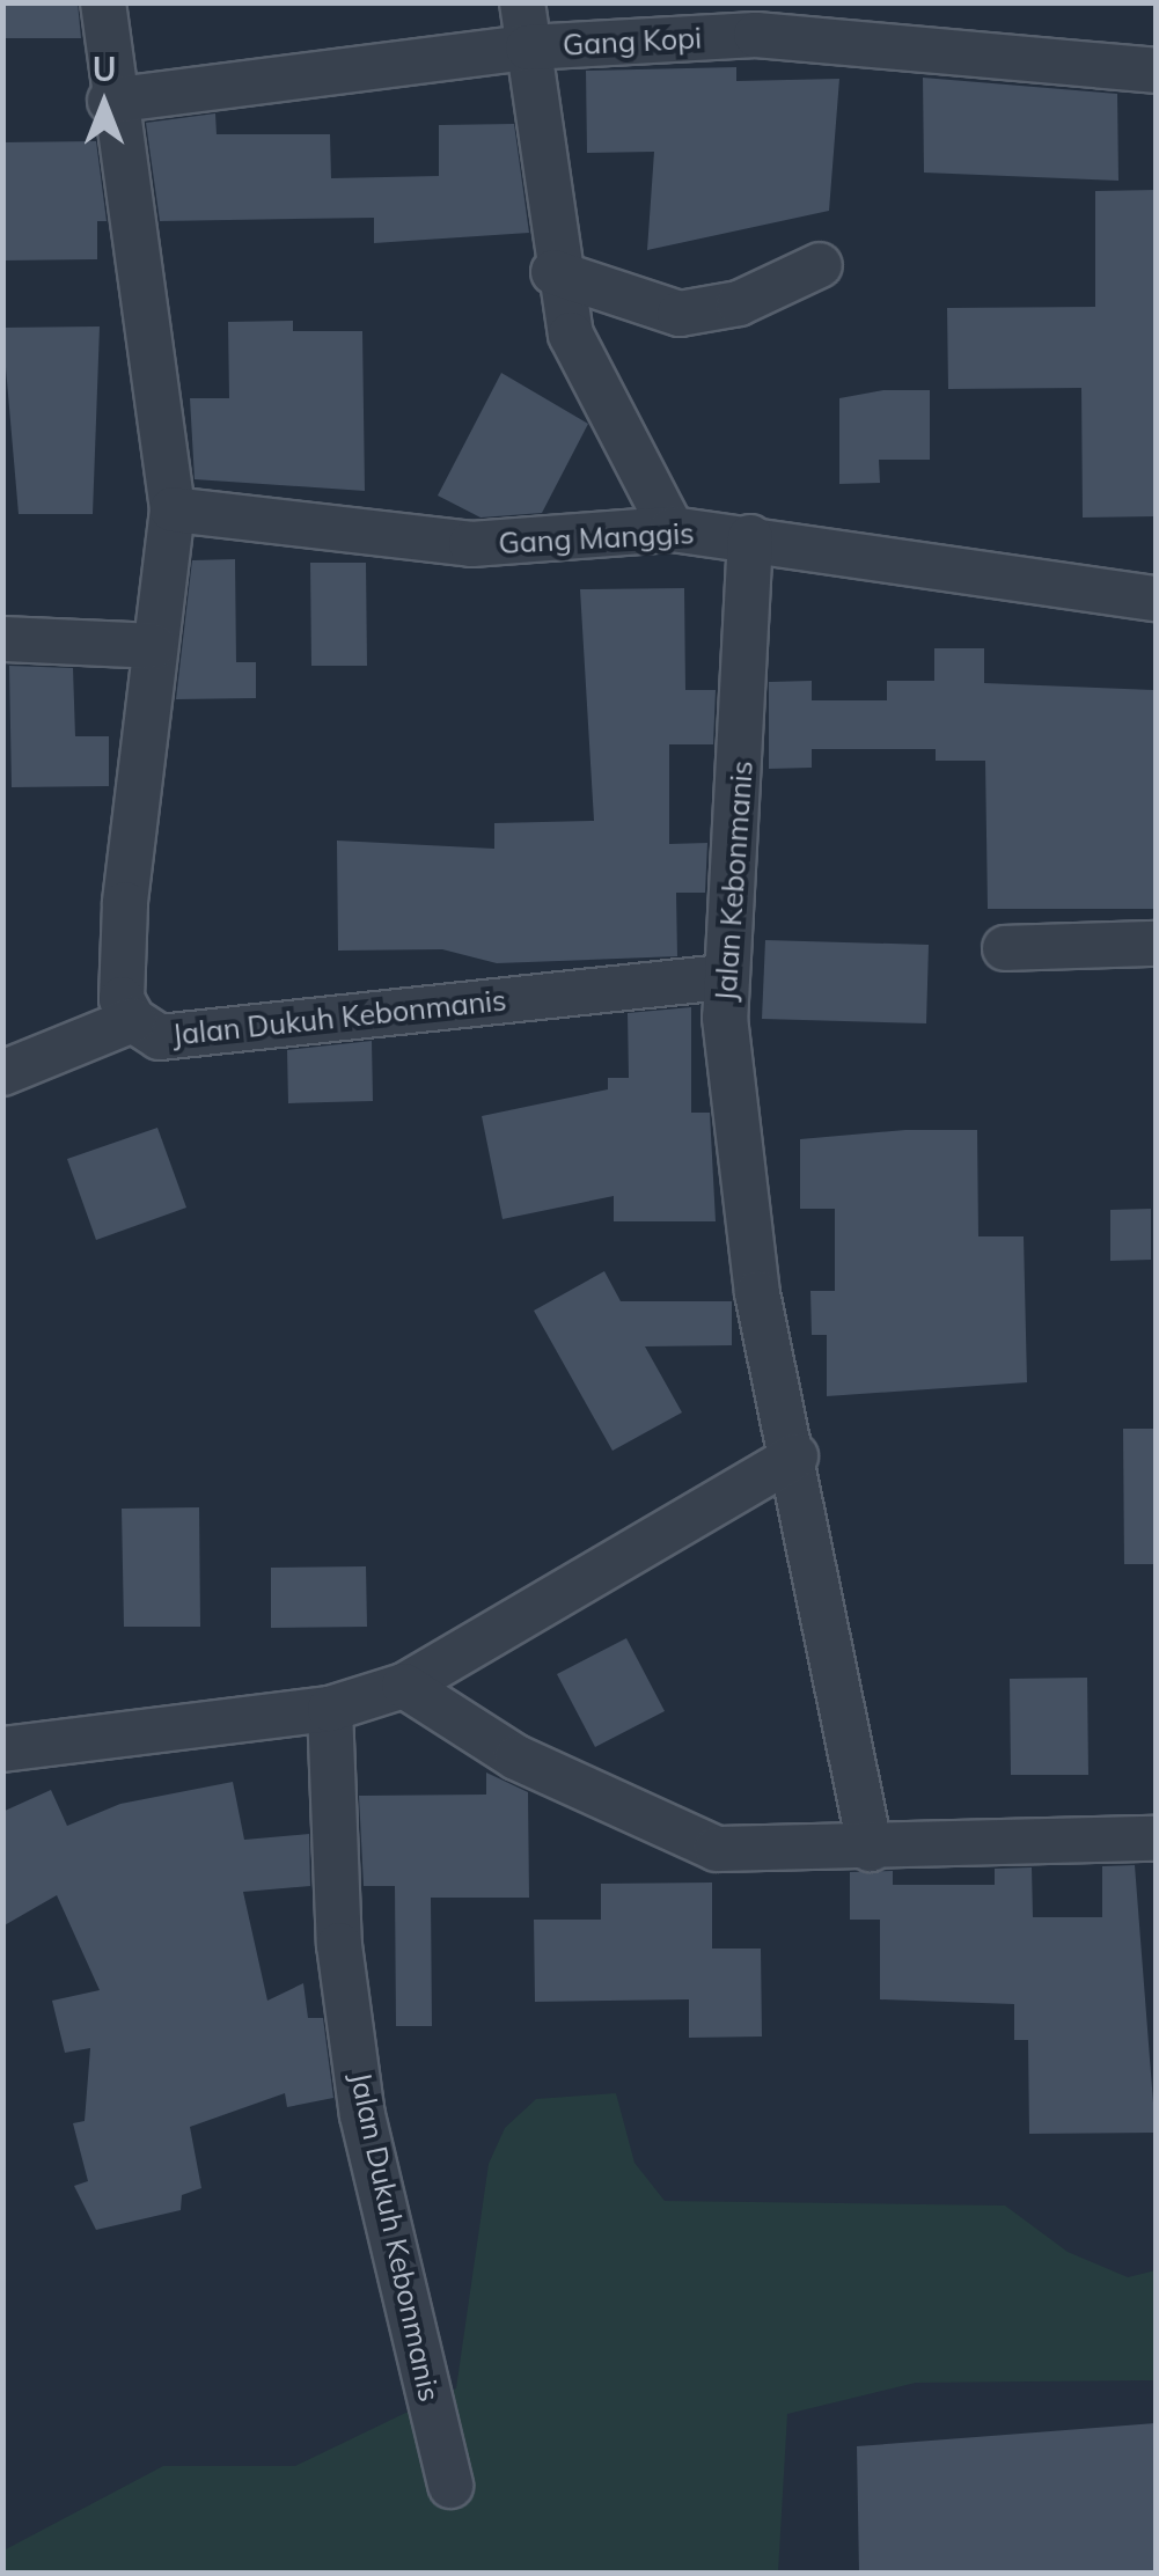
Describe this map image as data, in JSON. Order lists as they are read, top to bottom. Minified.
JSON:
{"streets":{"street":["Gang Kopi","Gang Manggis","Jalan Kebonmanis","Jalan Dukuh Kebonmanis"]},"crossings":[["Gang Kopi","Jalan Dukuh Kebonmanis"],["Gang Manggis","Jalan Kebonmanis"],["Gang Manggis","Jalan Dukuh Kebonmanis"],["Jalan Kebonmanis","Jalan Dukuh Kebonmanis"]],"north":"top"}
